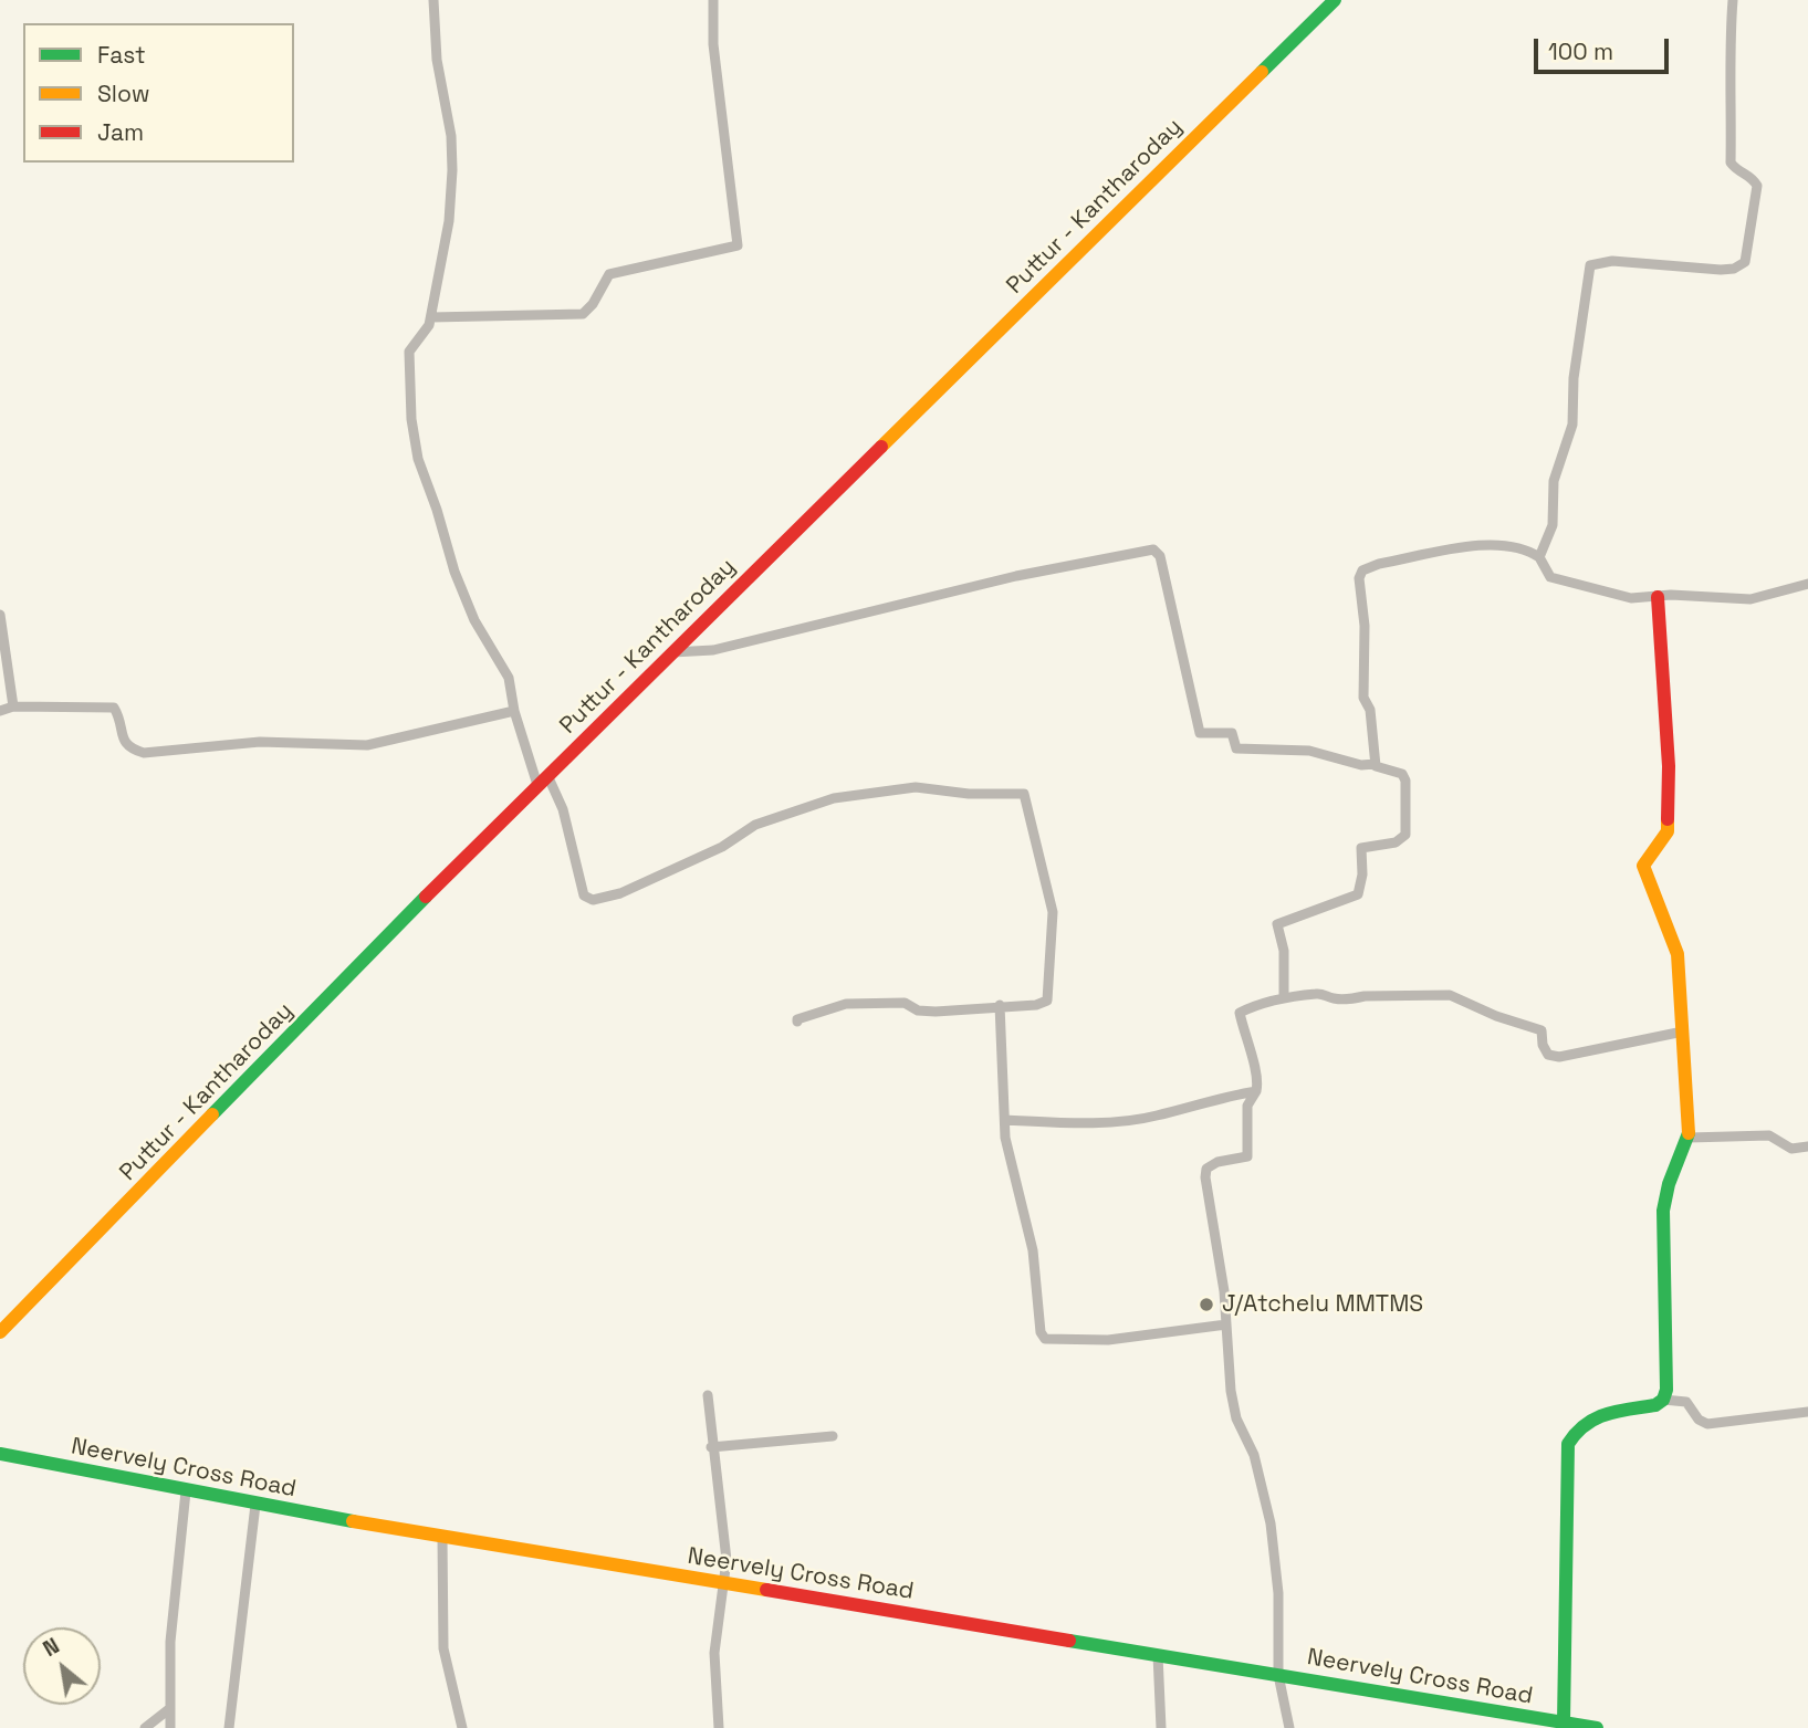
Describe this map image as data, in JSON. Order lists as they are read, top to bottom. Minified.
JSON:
{"streets":{"street":["Puttur - Kantharoday","Neervely Cross Road"]},"places":["J/Atchelu MMTMS"],"legend":["Fast","Slow","Jam"],"scale_bar":"100 m","north":"top left"}
